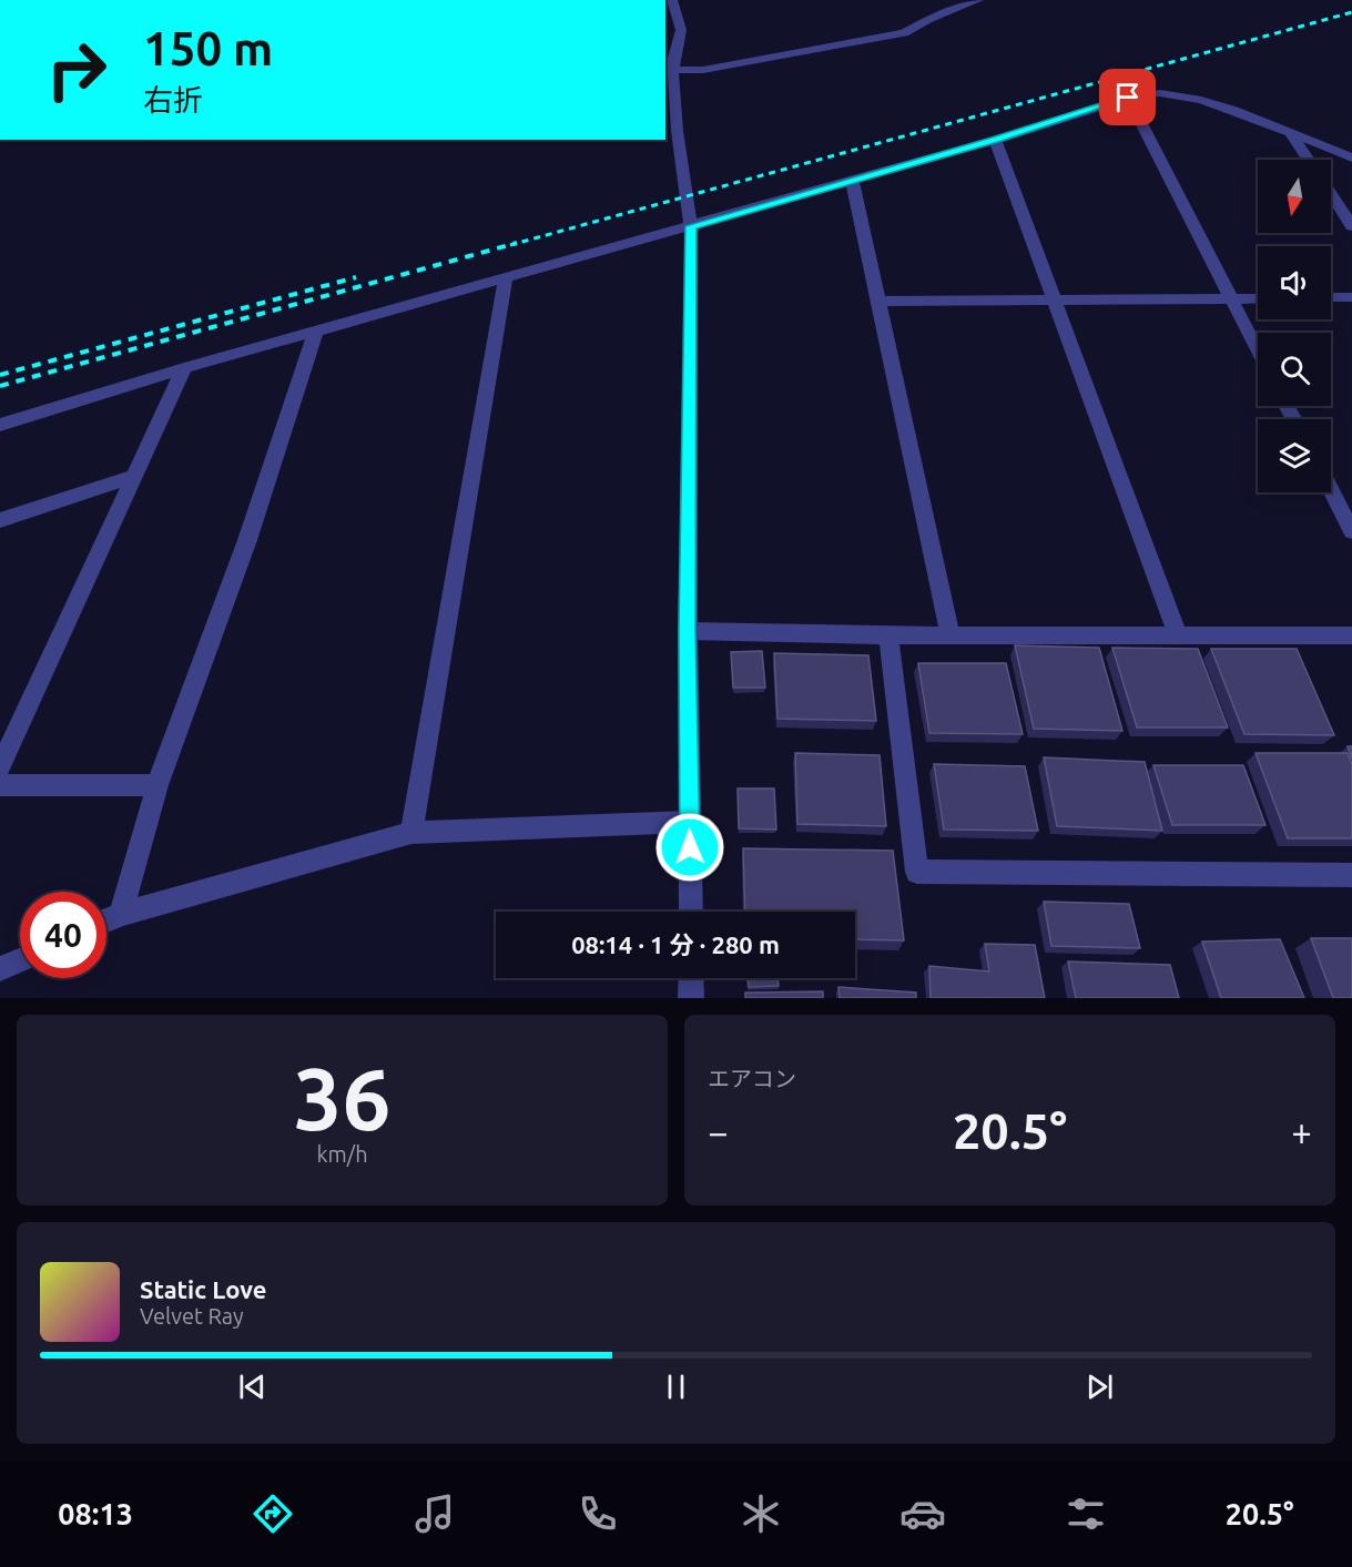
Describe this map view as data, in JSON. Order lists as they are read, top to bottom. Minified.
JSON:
{"north":"bottom","page":{"turn":["150 m","右折"],"limit":"40","trip":"08:14 · 1 分 · 280 m","tile":[["36","km/h"],"エアコン"],"heat":["−","20.5°","+"],"song":["Static Love","Velvet Ray"],"tabs":["08:13","20.5°"]}}
